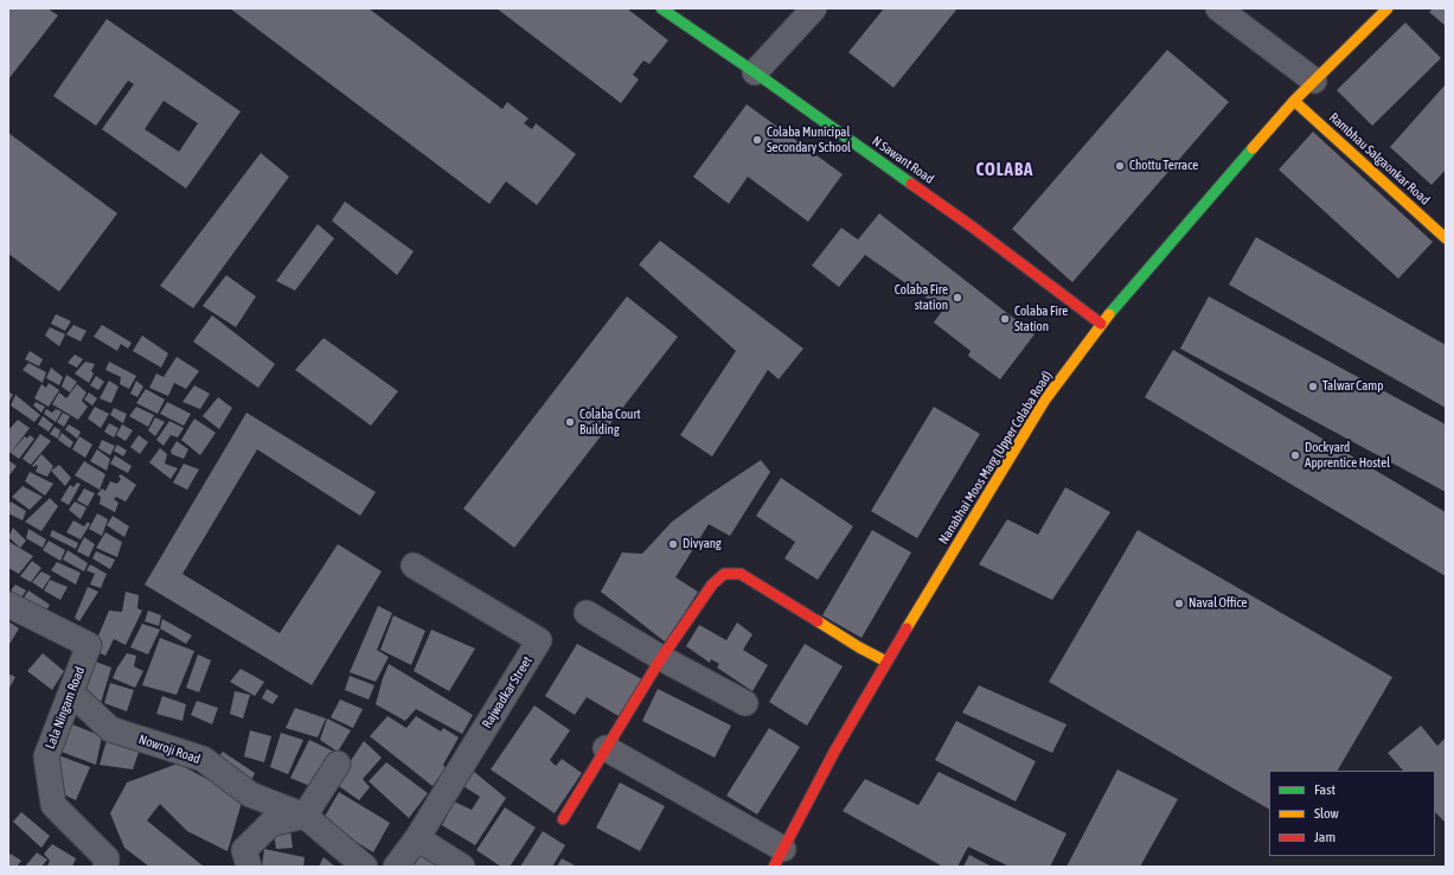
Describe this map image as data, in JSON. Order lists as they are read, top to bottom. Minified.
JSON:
{"streets":{"main road":["Rambhau Salgaonkar Road","N Sawant Road","Nanabhai Moos Marg (Upper Colaba Road)"],"street":["Rajwadkar Street","Lala Ningam Road","Nowroji Road"]},"crossings":[["Rambhau Salgaonkar Road","Nanabhai Moos Marg (Upper Colaba Road)"],["N Sawant Road","Nanabhai Moos Marg (Upper Colaba Road)"],["Lala Ningam Road","Nowroji Road"]],"districts":["COLABA"],"places":["Colaba Municipal Secondary School","Chottu Terrace","Colaba Fire station","Colaba Fire Station","Talwar Camp","Colaba Court Building","Dockyard Apprentice Hostel","Divyang","Naval Office"],"legend":["Fast","Slow","Jam"]}
